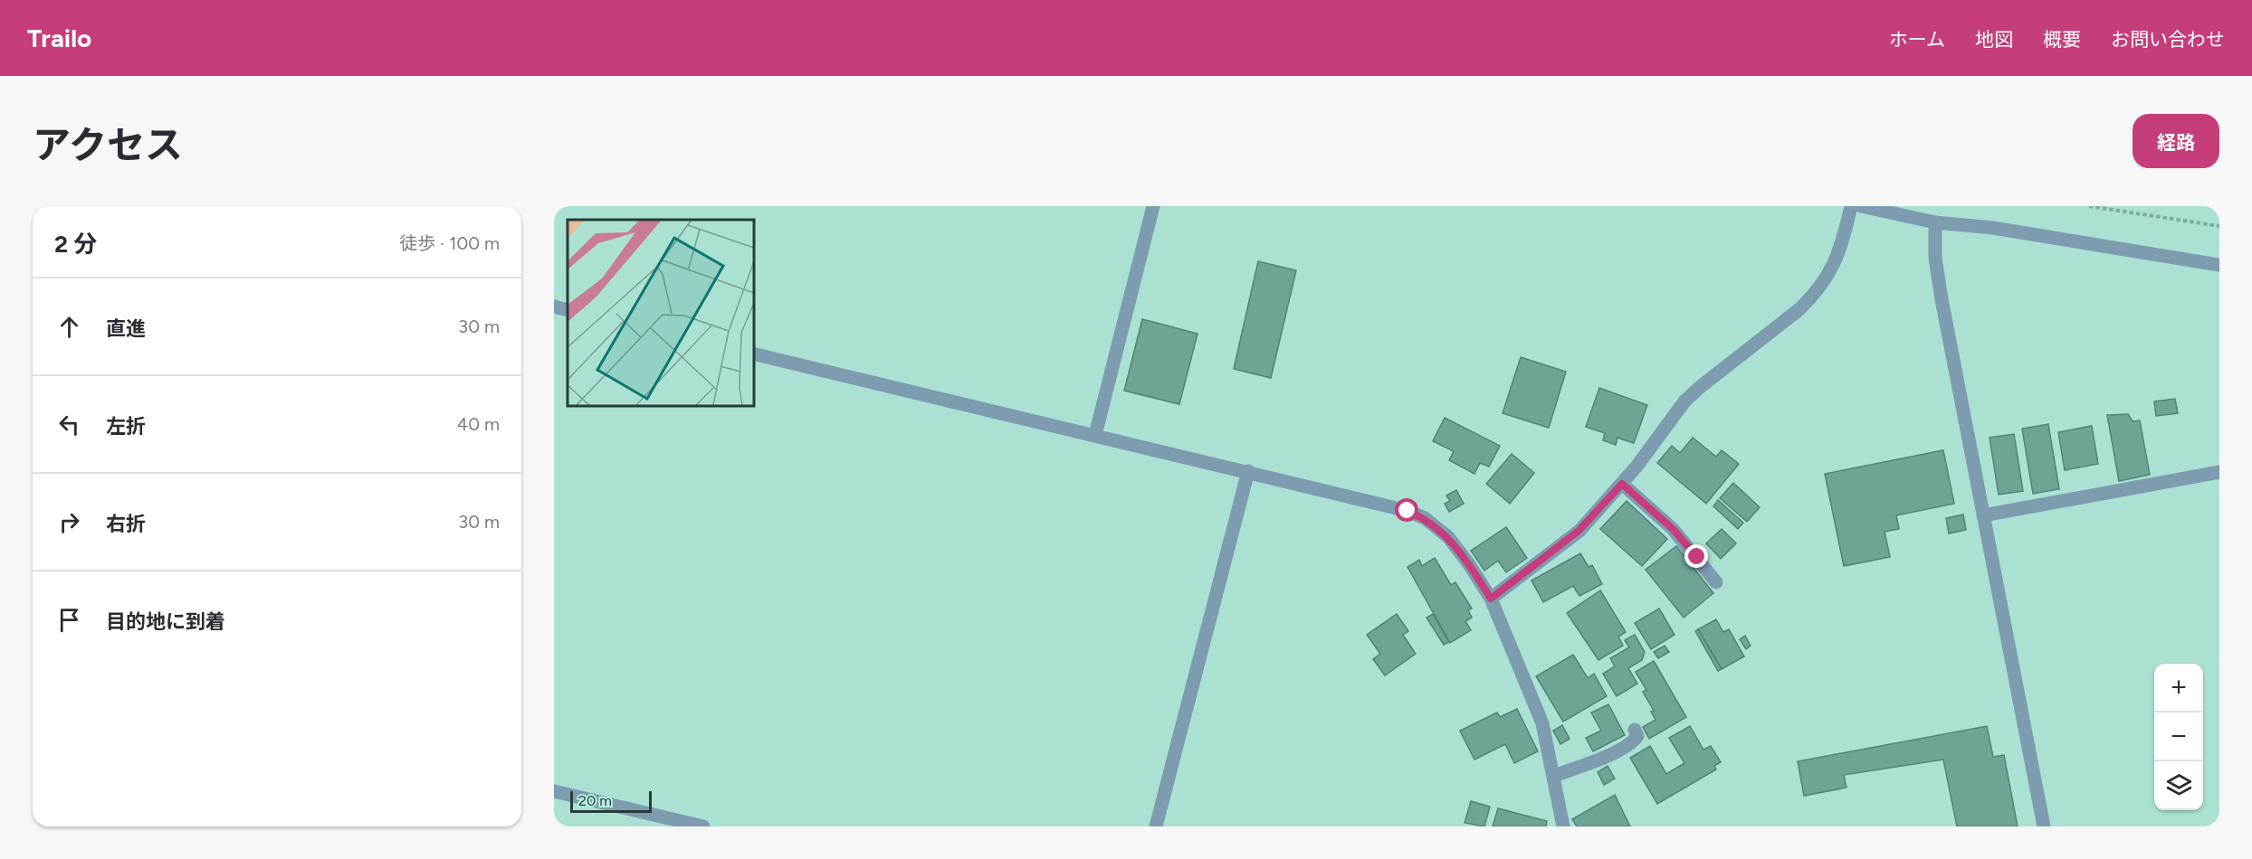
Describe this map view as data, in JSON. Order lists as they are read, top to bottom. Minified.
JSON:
{"scale_bar":"20 m","page":{"header":"Trailo","nav":["ホーム","地図","概要","お問い合わせ"],"title":"アクセス","buttons":"経路","heading":["2 分","徒歩 · 100 m"],"list":[["直進","30 m"],["左折","40 m"],["右折","30 m"],"目的地に到着"],"map_buttons":["+","−"],"scale":"20 m"}}
